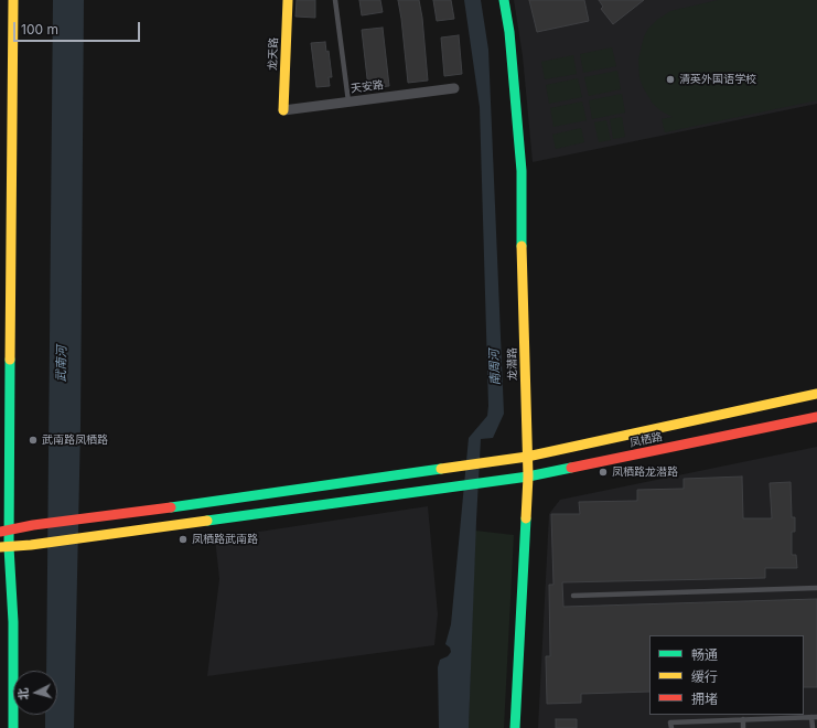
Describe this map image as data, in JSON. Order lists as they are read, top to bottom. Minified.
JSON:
{"streets":{"main road":["龙天路","龙潜路","凤栖路"],"street":["天安路"]},"crossings":[["龙天路","天安路"],["龙潜路","凤栖路"]],"water":["武南河","南周河"],"places":["清英外国语学校","武南路凤栖路","凤栖路龙潜路","凤栖路武南路"],"legend":["畅通","缓行","拥堵"],"scale_bar":"100 m","north":"left"}
